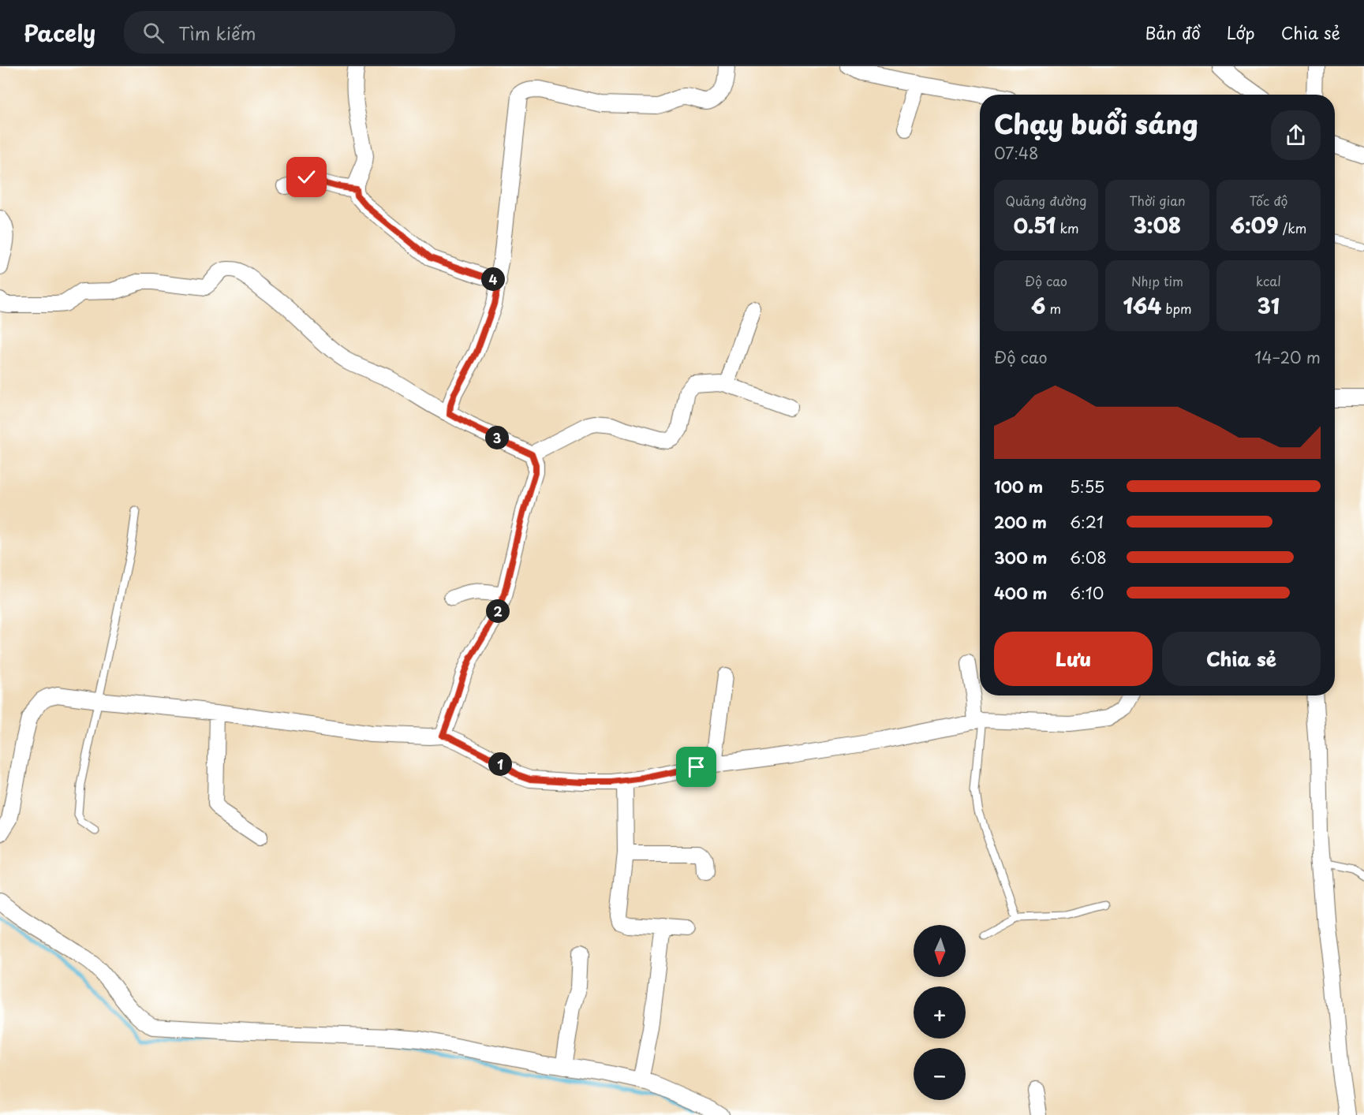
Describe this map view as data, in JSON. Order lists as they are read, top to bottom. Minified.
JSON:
{"north":"bottom","page":{"header":"Pacely","search":"Tìm kiếm","nav":["Bản đồ","Lớp","Chia sẻ"],"heading":["Chạy buổi sáng","07:48"],"stats":[["Quãng đường","0.51 km"],["Thời gian","3:08"],["Tốc độ","6:09 /km"],["Độ cao","6 m"],["Nhịp tim","164 bpm"],["kcal","31"]],"pins":["4","3","2","1"],"chart":["Độ cao","14–20 m"],"list":[{"name":"100 m","note":"5:55"},{"name":"200 m","note":"6:21"},{"name":"300 m","note":"6:08"},{"name":"400 m","note":"6:10"}],"buttons":["Lưu","Chia sẻ"],"map_buttons":["+","−"]}}
